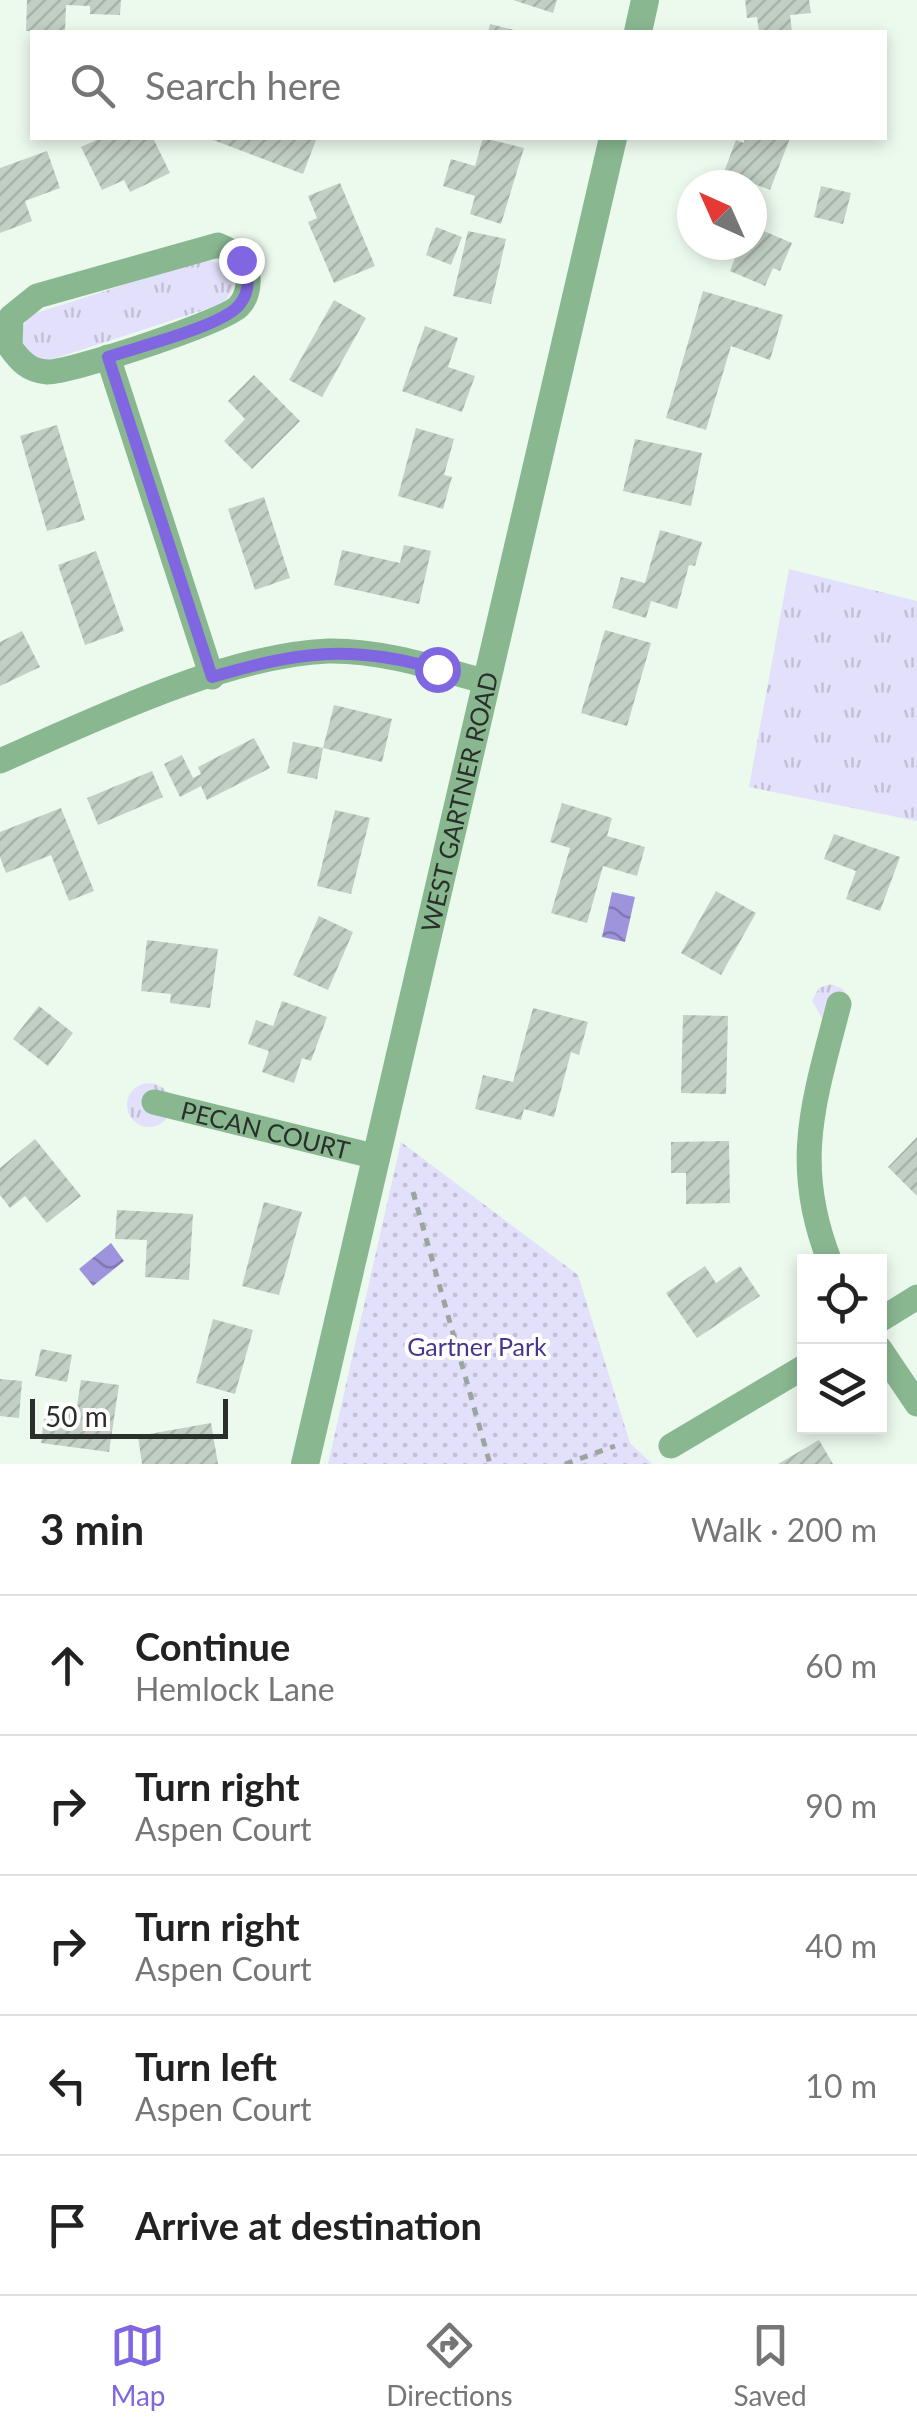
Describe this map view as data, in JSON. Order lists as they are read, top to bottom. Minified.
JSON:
{"streets":{"street":["WEST GARTNER ROAD","PECAN COURT"]},"crossings":[["WEST GARTNER ROAD","PECAN COURT"]],"parks":["Gartner Park"],"scale_bar":"50 m","north":"top left","page":{"search":"Search here","scale":"50 m","heading":["3 min","Walk · 200 m"],"list":[["Continue","Hemlock Lane","60 m"],["Turn right","Aspen Court","90 m"],["Turn right","Aspen Court","40 m"],["Turn left","Aspen Court","10 m"],"Arrive at destination"],"nav":["Map","Directions","Saved"]}}
